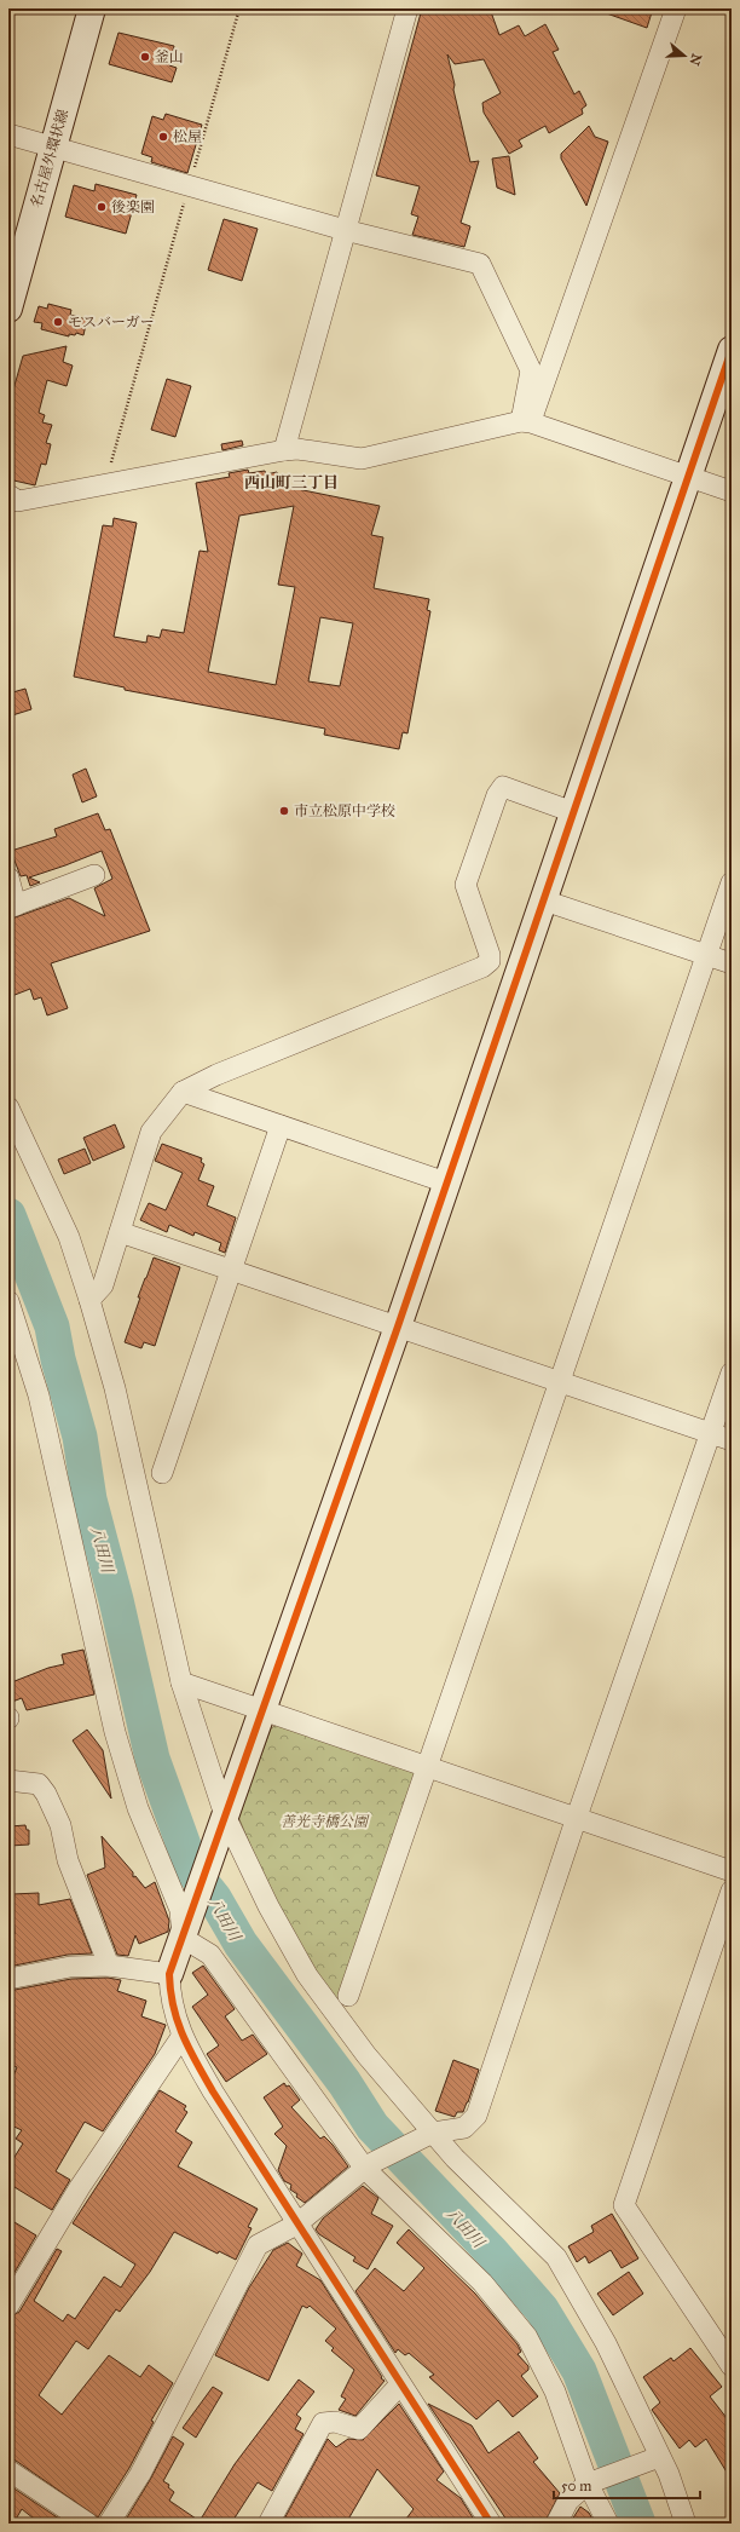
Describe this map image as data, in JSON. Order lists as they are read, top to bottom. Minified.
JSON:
{"streets":{"street":["名古屋外環状線"]},"districts":["西山町三丁目"],"water":["八田川"],"parks":["善光寺橋公園"],"places":["釜山","松屋","後楽園","モスバーガー","市立松原中学校"],"scale_bar":"50 m","north":"right"}
